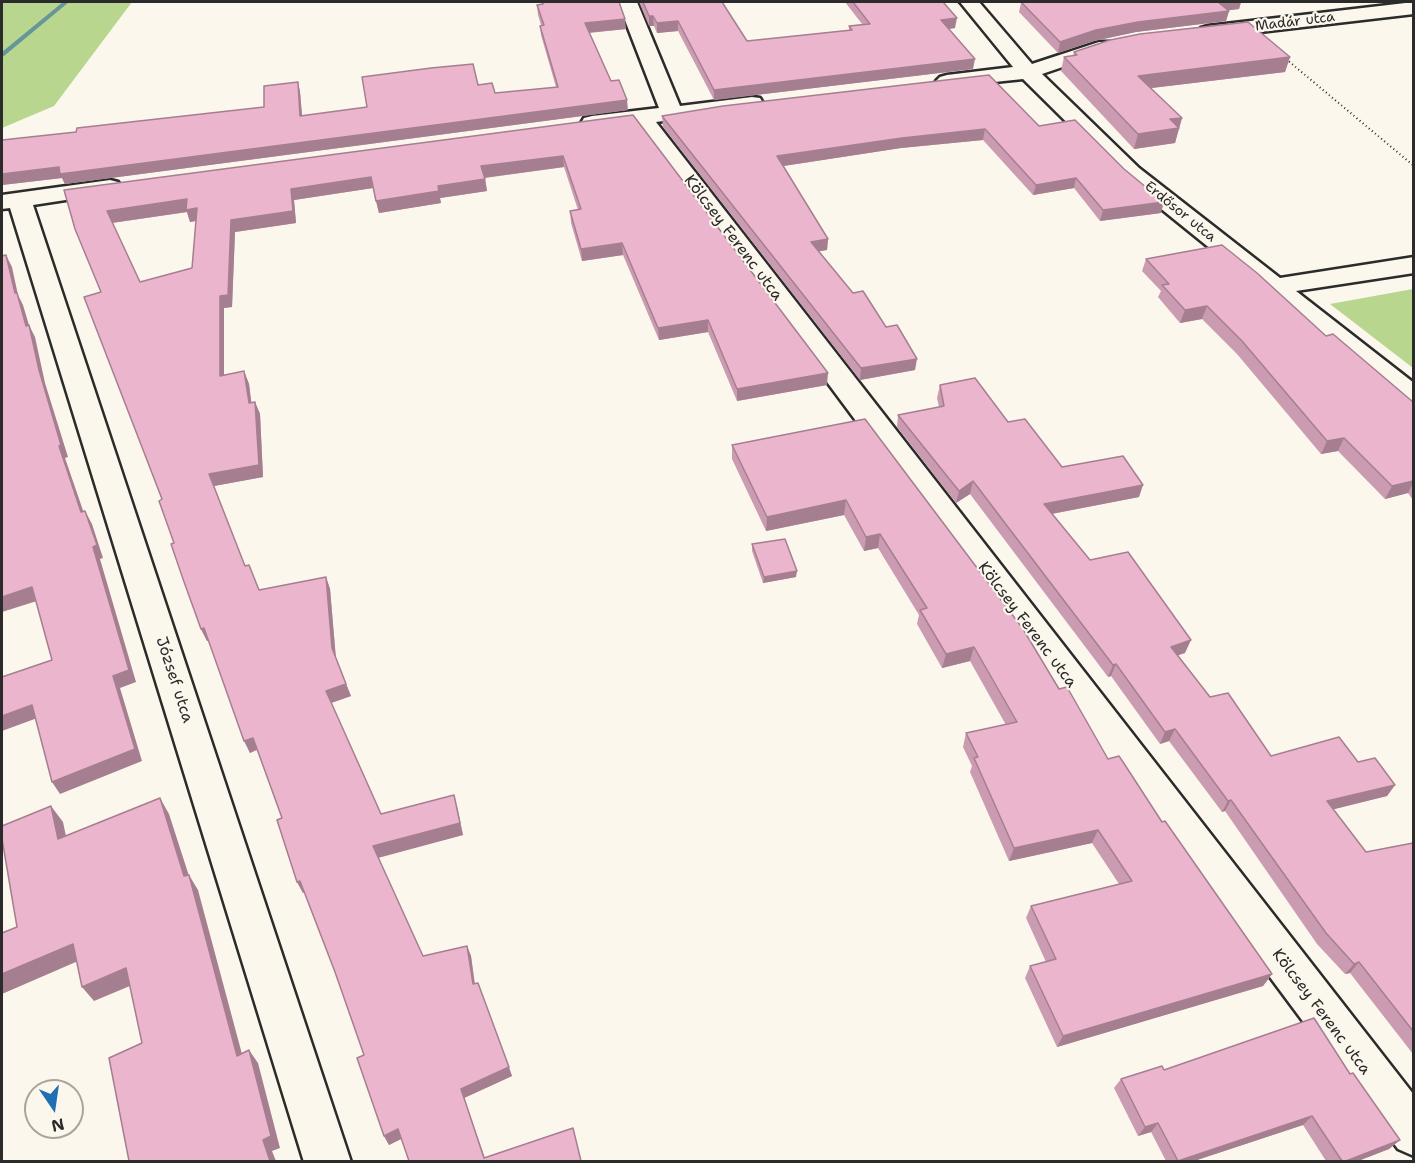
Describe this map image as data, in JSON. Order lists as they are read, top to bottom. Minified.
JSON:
{"streets":{"street":["Madár utca","Erdősor utca","Kölcsey Ferenc utca","József utca"]},"north":"bottom"}
